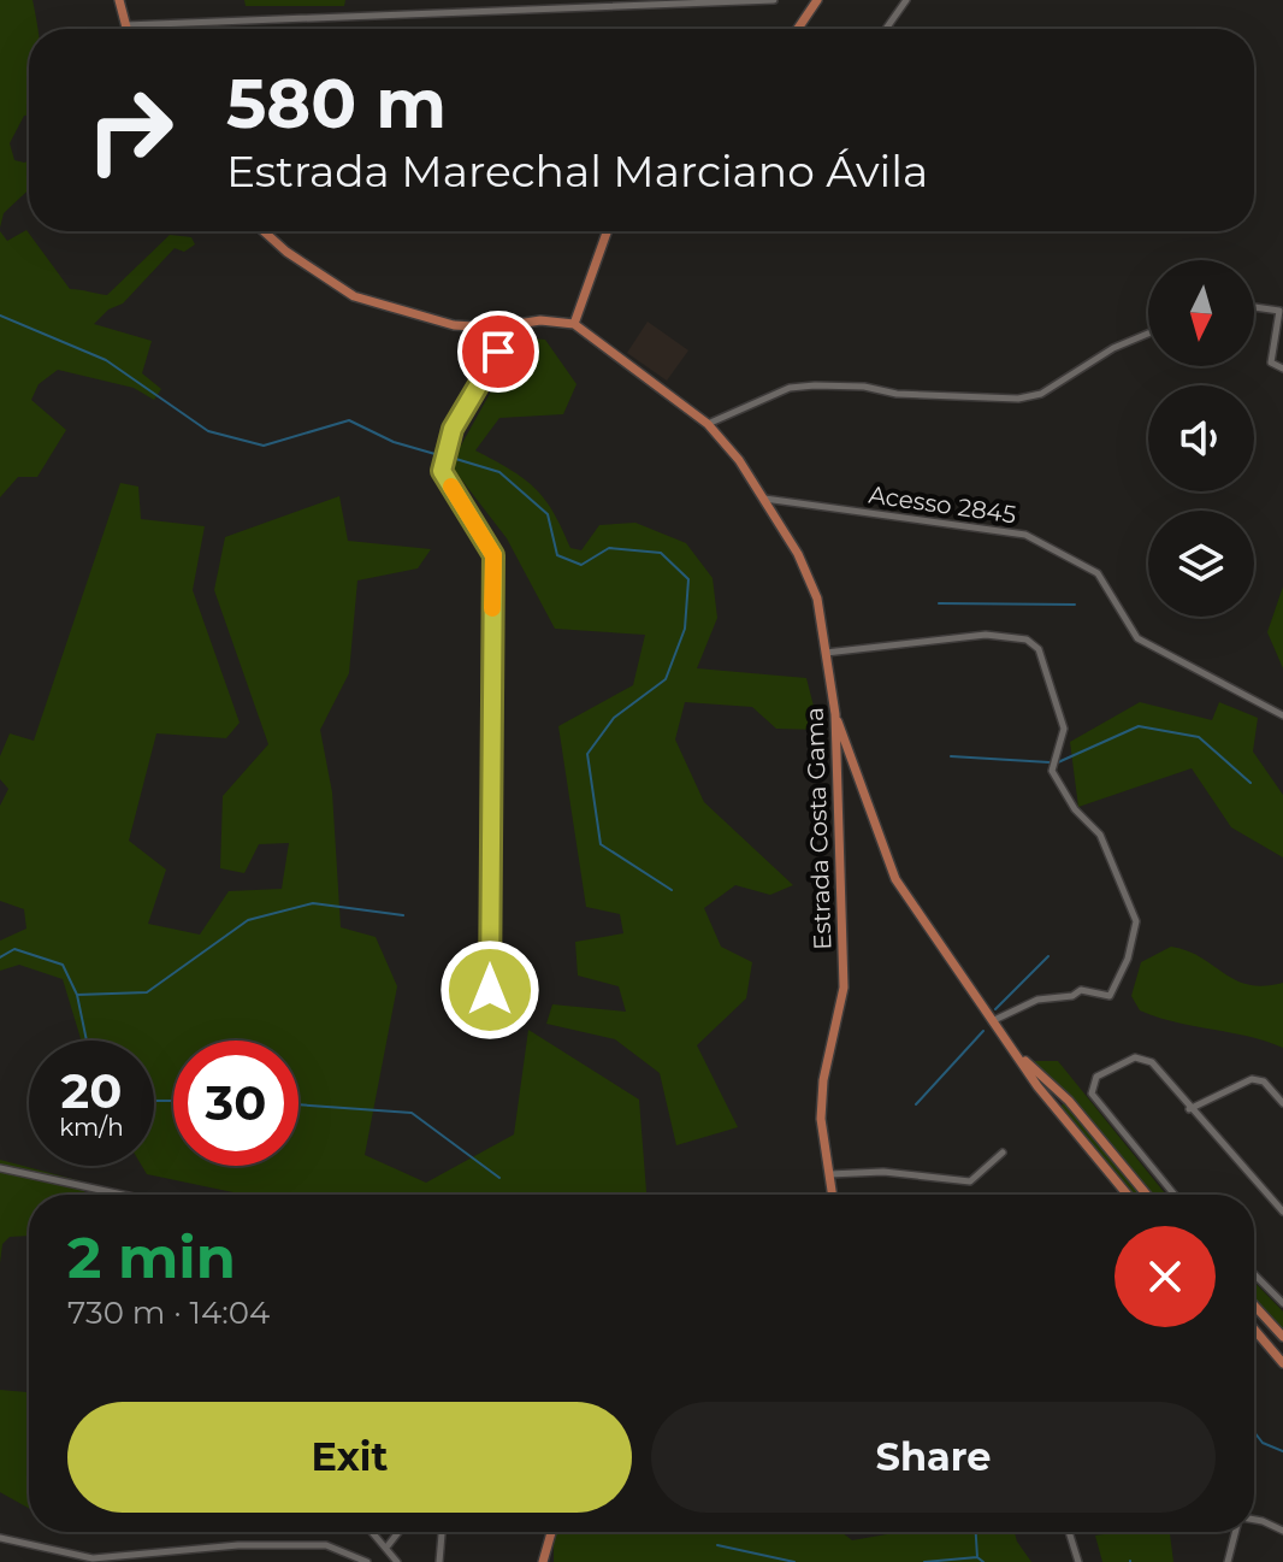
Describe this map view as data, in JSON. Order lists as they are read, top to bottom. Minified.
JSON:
{"streets":{"main road":["Estrada Costa Gama"],"street":["Acesso 2845"]},"crossings":[["Acesso 2845","Estrada Costa Gama"]],"north":"bottom","page":{"turn":["580 m","Estrada Marechal Marciano Ávila"],"speed":"20 km/h","limit":"30","heading":["2 min","730 m · 14:04"],"buttons":["Exit","Share"]}}
